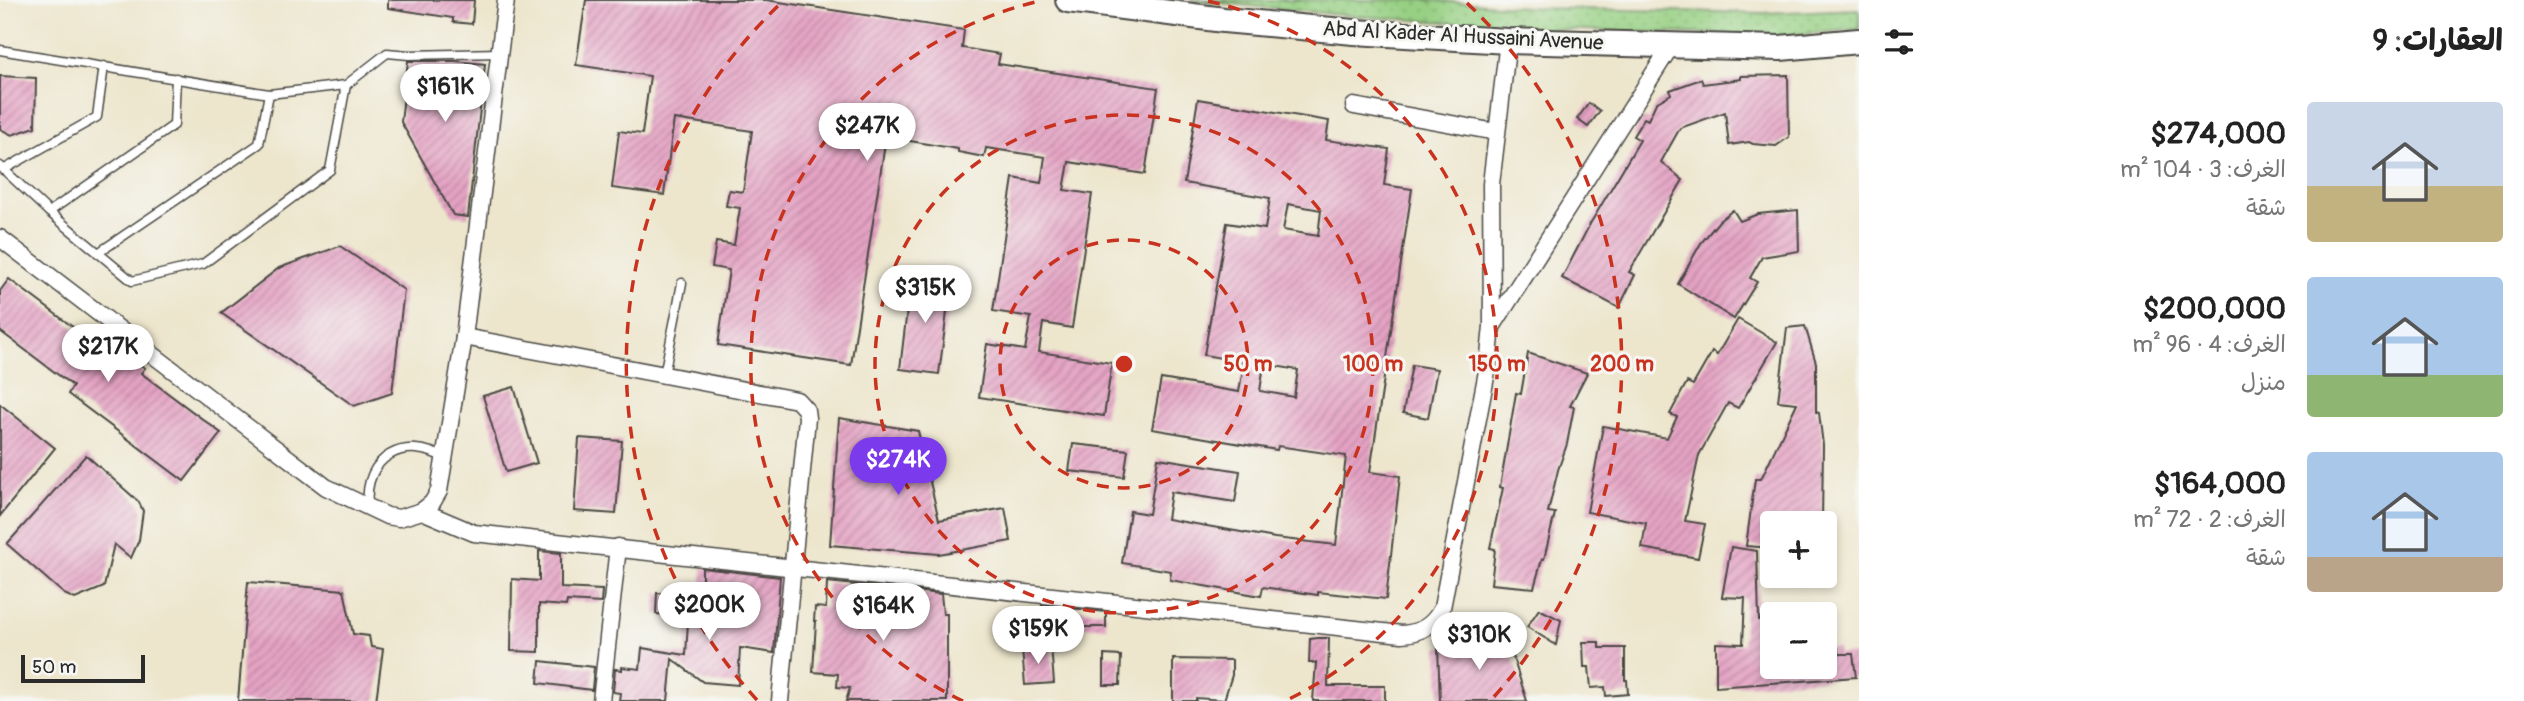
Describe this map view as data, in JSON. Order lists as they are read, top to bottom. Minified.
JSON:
{"streets":{"main road":["Abd Al Kader Al Hussaini Avenue"]},"scale_bar":"50 m","page":{"heading":"العقارات: 9","price":["$161K","$247K","$315K","$217K","$274K","$200K","$164K","$159K","$310K"],"list":[{"name":"$274,000","note":"الغرف: 3 · 104 m² · شقة"},{"name":"$200,000","note":"الغرف: 4 · 96 m² · منزل"},{"name":"$164,000","note":"الغرف: 2 · 72 m² · شقة"}],"map_buttons":["+","−"],"scale":"50 m"},"rings":["50 m","100 m","150 m","200 m"]}
